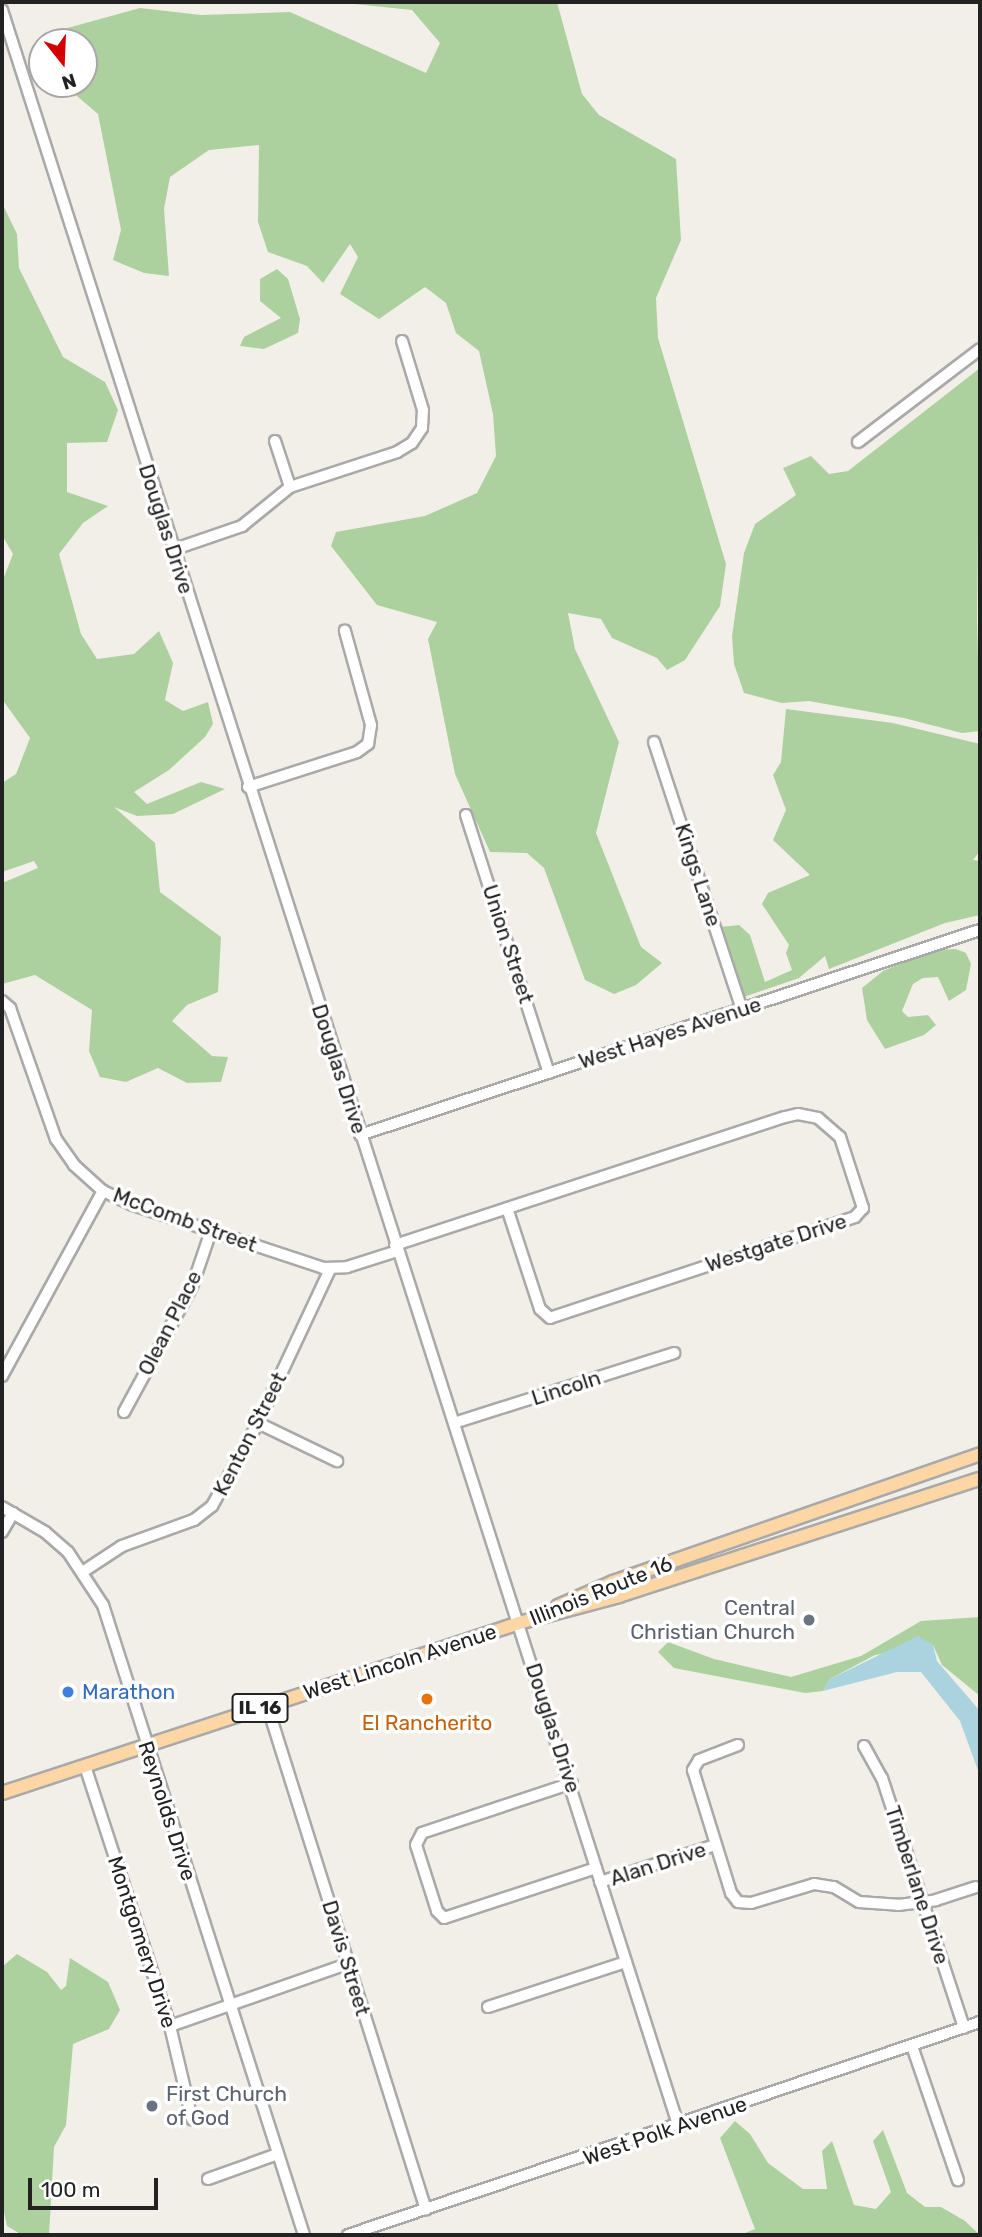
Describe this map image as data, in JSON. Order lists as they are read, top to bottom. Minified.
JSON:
{"streets":{"main road":["Illinois Route 16","West Lincoln Avenue","IL 16"],"street":["Douglas Drive","Kings Lane","Union Street","West Hayes Avenue","McComb Street","Westgate Drive","Olean Place","Lincoln","Kenton Street","Reynolds Drive","Alan Drive","Timberlane Drive","Montgomery Drive","Davis Street","West Polk Avenue"]},"crossings":[["Douglas Drive","West Hayes Avenue"],["Douglas Drive","Westgate Drive"],["Douglas Drive","Lincoln"],["Douglas Drive","Illinois Route 16"],["Douglas Drive","West Lincoln Avenue"],["Douglas Drive","Alan Drive"],["Douglas Drive","West Polk Avenue"],["Kings Lane","West Hayes Avenue"],["Union Street","West Hayes Avenue"],["McComb Street","Olean Place"],["McComb Street","Kenton Street"],["Kenton Street","Reynolds Drive"],["Illinois Route 16","West Lincoln Avenue"],["West Lincoln Avenue","Reynolds Drive"],["West Lincoln Avenue","Montgomery Drive"],["West Lincoln Avenue","Davis Street"],["Timberlane Drive","West Polk Avenue"],["Davis Street","West Polk Avenue"]],"places":["Central Christian Church","Marathon","El Rancherito","First Church of God"],"scale_bar":"100 m","north":"bottom"}
